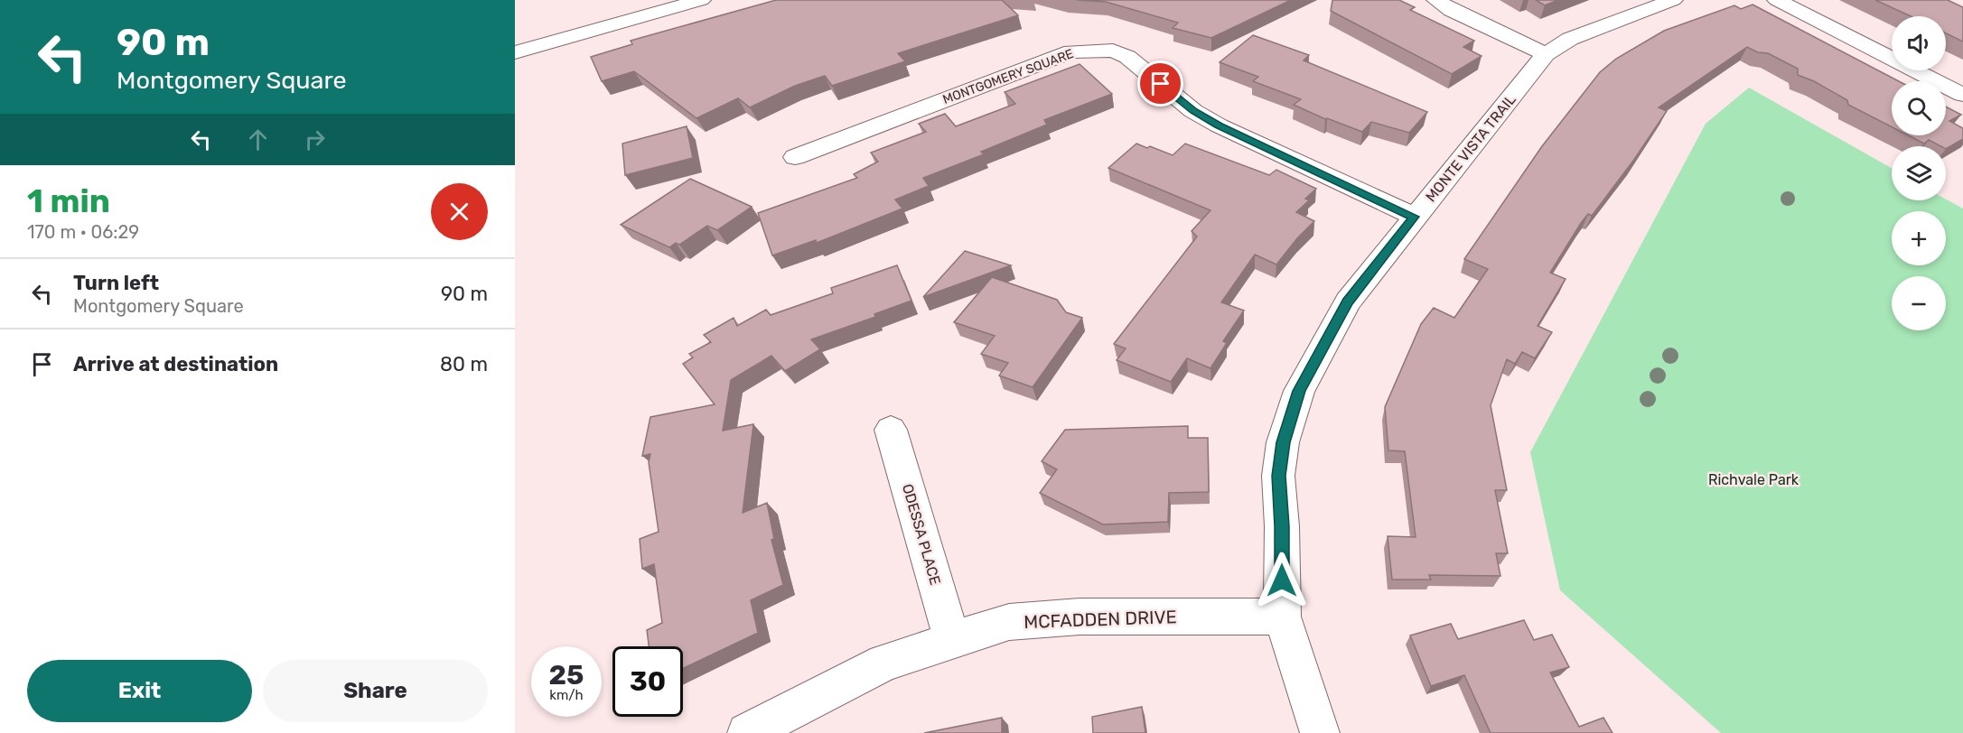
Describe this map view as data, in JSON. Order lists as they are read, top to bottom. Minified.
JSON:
{"streets":{"street":["MONTGOMERY SQUARE","MONTE VISTA TRAIL","ODESSA PLACE","MCFADDEN DRIVE"]},"crossings":[["MONTGOMERY SQUARE","MONTE VISTA TRAIL"],["MONTE VISTA TRAIL","MCFADDEN DRIVE"],["ODESSA PLACE","MCFADDEN DRIVE"]],"parks":["Richvale Park"],"page":{"turn":["90 m","Montgomery Square"],"map_buttons":["+","−"],"heading":["1 min","170 m · 06:29"],"list":[{"name":"Turn left","note":"Montgomery Square","value":"90 m"},{"name":"Arrive at destination","value":"80 m"}],"speed":"25 km/h","limit":"30","buttons":["Exit","Share"]}}
